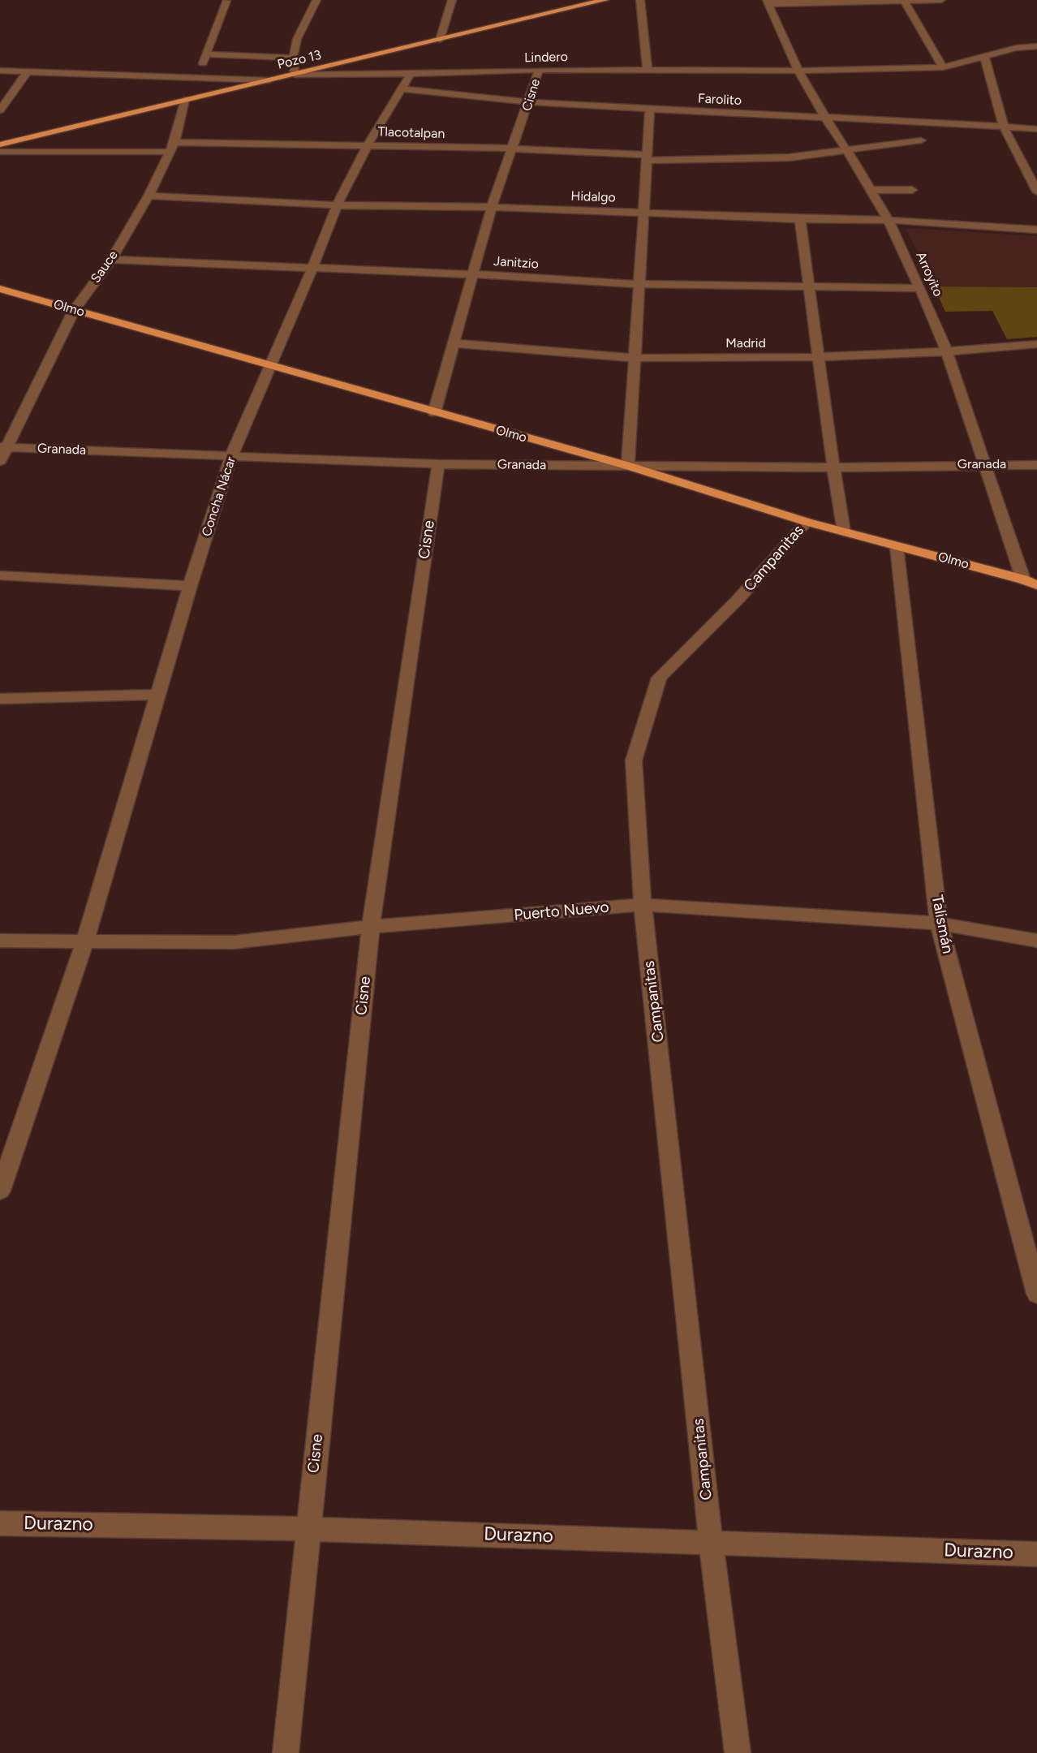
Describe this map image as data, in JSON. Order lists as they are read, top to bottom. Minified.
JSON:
{"streets":{"main road":["Pozo 13","Olmo"],"street":["Lindero","Cisne","Farolito","Tlacotalpan","Hidalgo","Janitzio","Sauce","Arroyito","Madrid","Granada","Concha Nácar","Campanitas","Puerto Nuevo","Talismán","Durazno"]},"crossings":[["Lindero","Pozo 13"],["Lindero","Cisne"],["Lindero","Arroyito"],["Lindero","Concha Nácar"],["Pozo 13","Sauce"],["Cisne","Farolito"],["Cisne","Tlacotalpan"],["Cisne","Hidalgo"],["Cisne","Janitzio"],["Cisne","Olmo"],["Cisne","Madrid"],["Cisne","Granada"],["Cisne","Puerto Nuevo"],["Cisne","Durazno"],["Farolito","Arroyito"],["Farolito","Concha Nácar"],["Tlacotalpan","Sauce"],["Tlacotalpan","Arroyito"],["Tlacotalpan","Concha Nácar"],["Hidalgo","Sauce"],["Hidalgo","Arroyito"],["Hidalgo","Concha Nácar"],["Janitzio","Sauce"],["Janitzio","Arroyito"],["Janitzio","Concha Nácar"],["Sauce","Olmo"],["Sauce","Granada"],["Arroyito","Olmo"],["Arroyito","Madrid"],["Arroyito","Granada"],["Olmo","Granada"],["Olmo","Concha Nácar"],["Olmo","Campanitas"],["Olmo","Talismán"],["Granada","Concha Nácar"],["Concha Nácar","Puerto Nuevo"],["Campanitas","Puerto Nuevo"],["Campanitas","Durazno"],["Puerto Nuevo","Talismán"]]}
